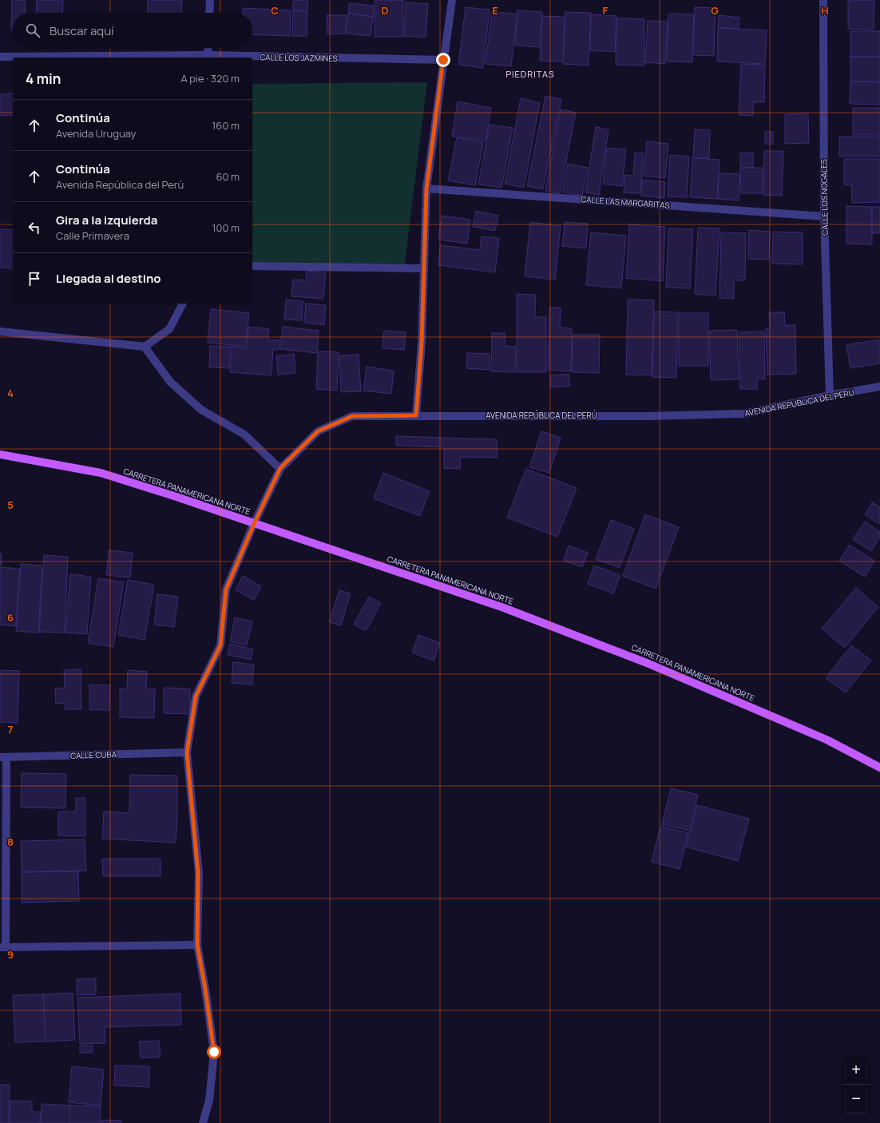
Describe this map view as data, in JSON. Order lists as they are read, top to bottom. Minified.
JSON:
{"streets":{"main road":["CARRETERA PANAMERICANA NORTE"],"street":["CALLE LOS JAZMINES","CALLE LOS NOGALES","CALLE LAS MARGARITAS","AVENIDA REPÚBLICA DEL PERÚ","CALLE CUBA"]},"crossings":[["CALLE LOS NOGALES","CALLE LAS MARGARITAS"],["CALLE LOS NOGALES","AVENIDA REPÚBLICA DEL PERÚ"],["AVENIDA REPÚBLICA DEL PERÚ","CARRETERA PANAMERICANA NORTE"],["AVENIDA REPÚBLICA DEL PERÚ","CALLE CUBA"]],"districts":["PIEDRITAS"],"page":{"search":"Buscar aquí","heading":["4 min","A pie · 320 m"],"list":[["Continúa","Avenida Uruguay","160 m"],["Continúa","Avenida República del Perú","60 m"],["Gira a la izquierda","Calle Primavera","100 m"],"Llegada al destino"],"map_buttons":["+","−"]},"grid":{"columns":["C","D","E","F","G","H"],"rows":["4","5","6","7","8","9"]}}
